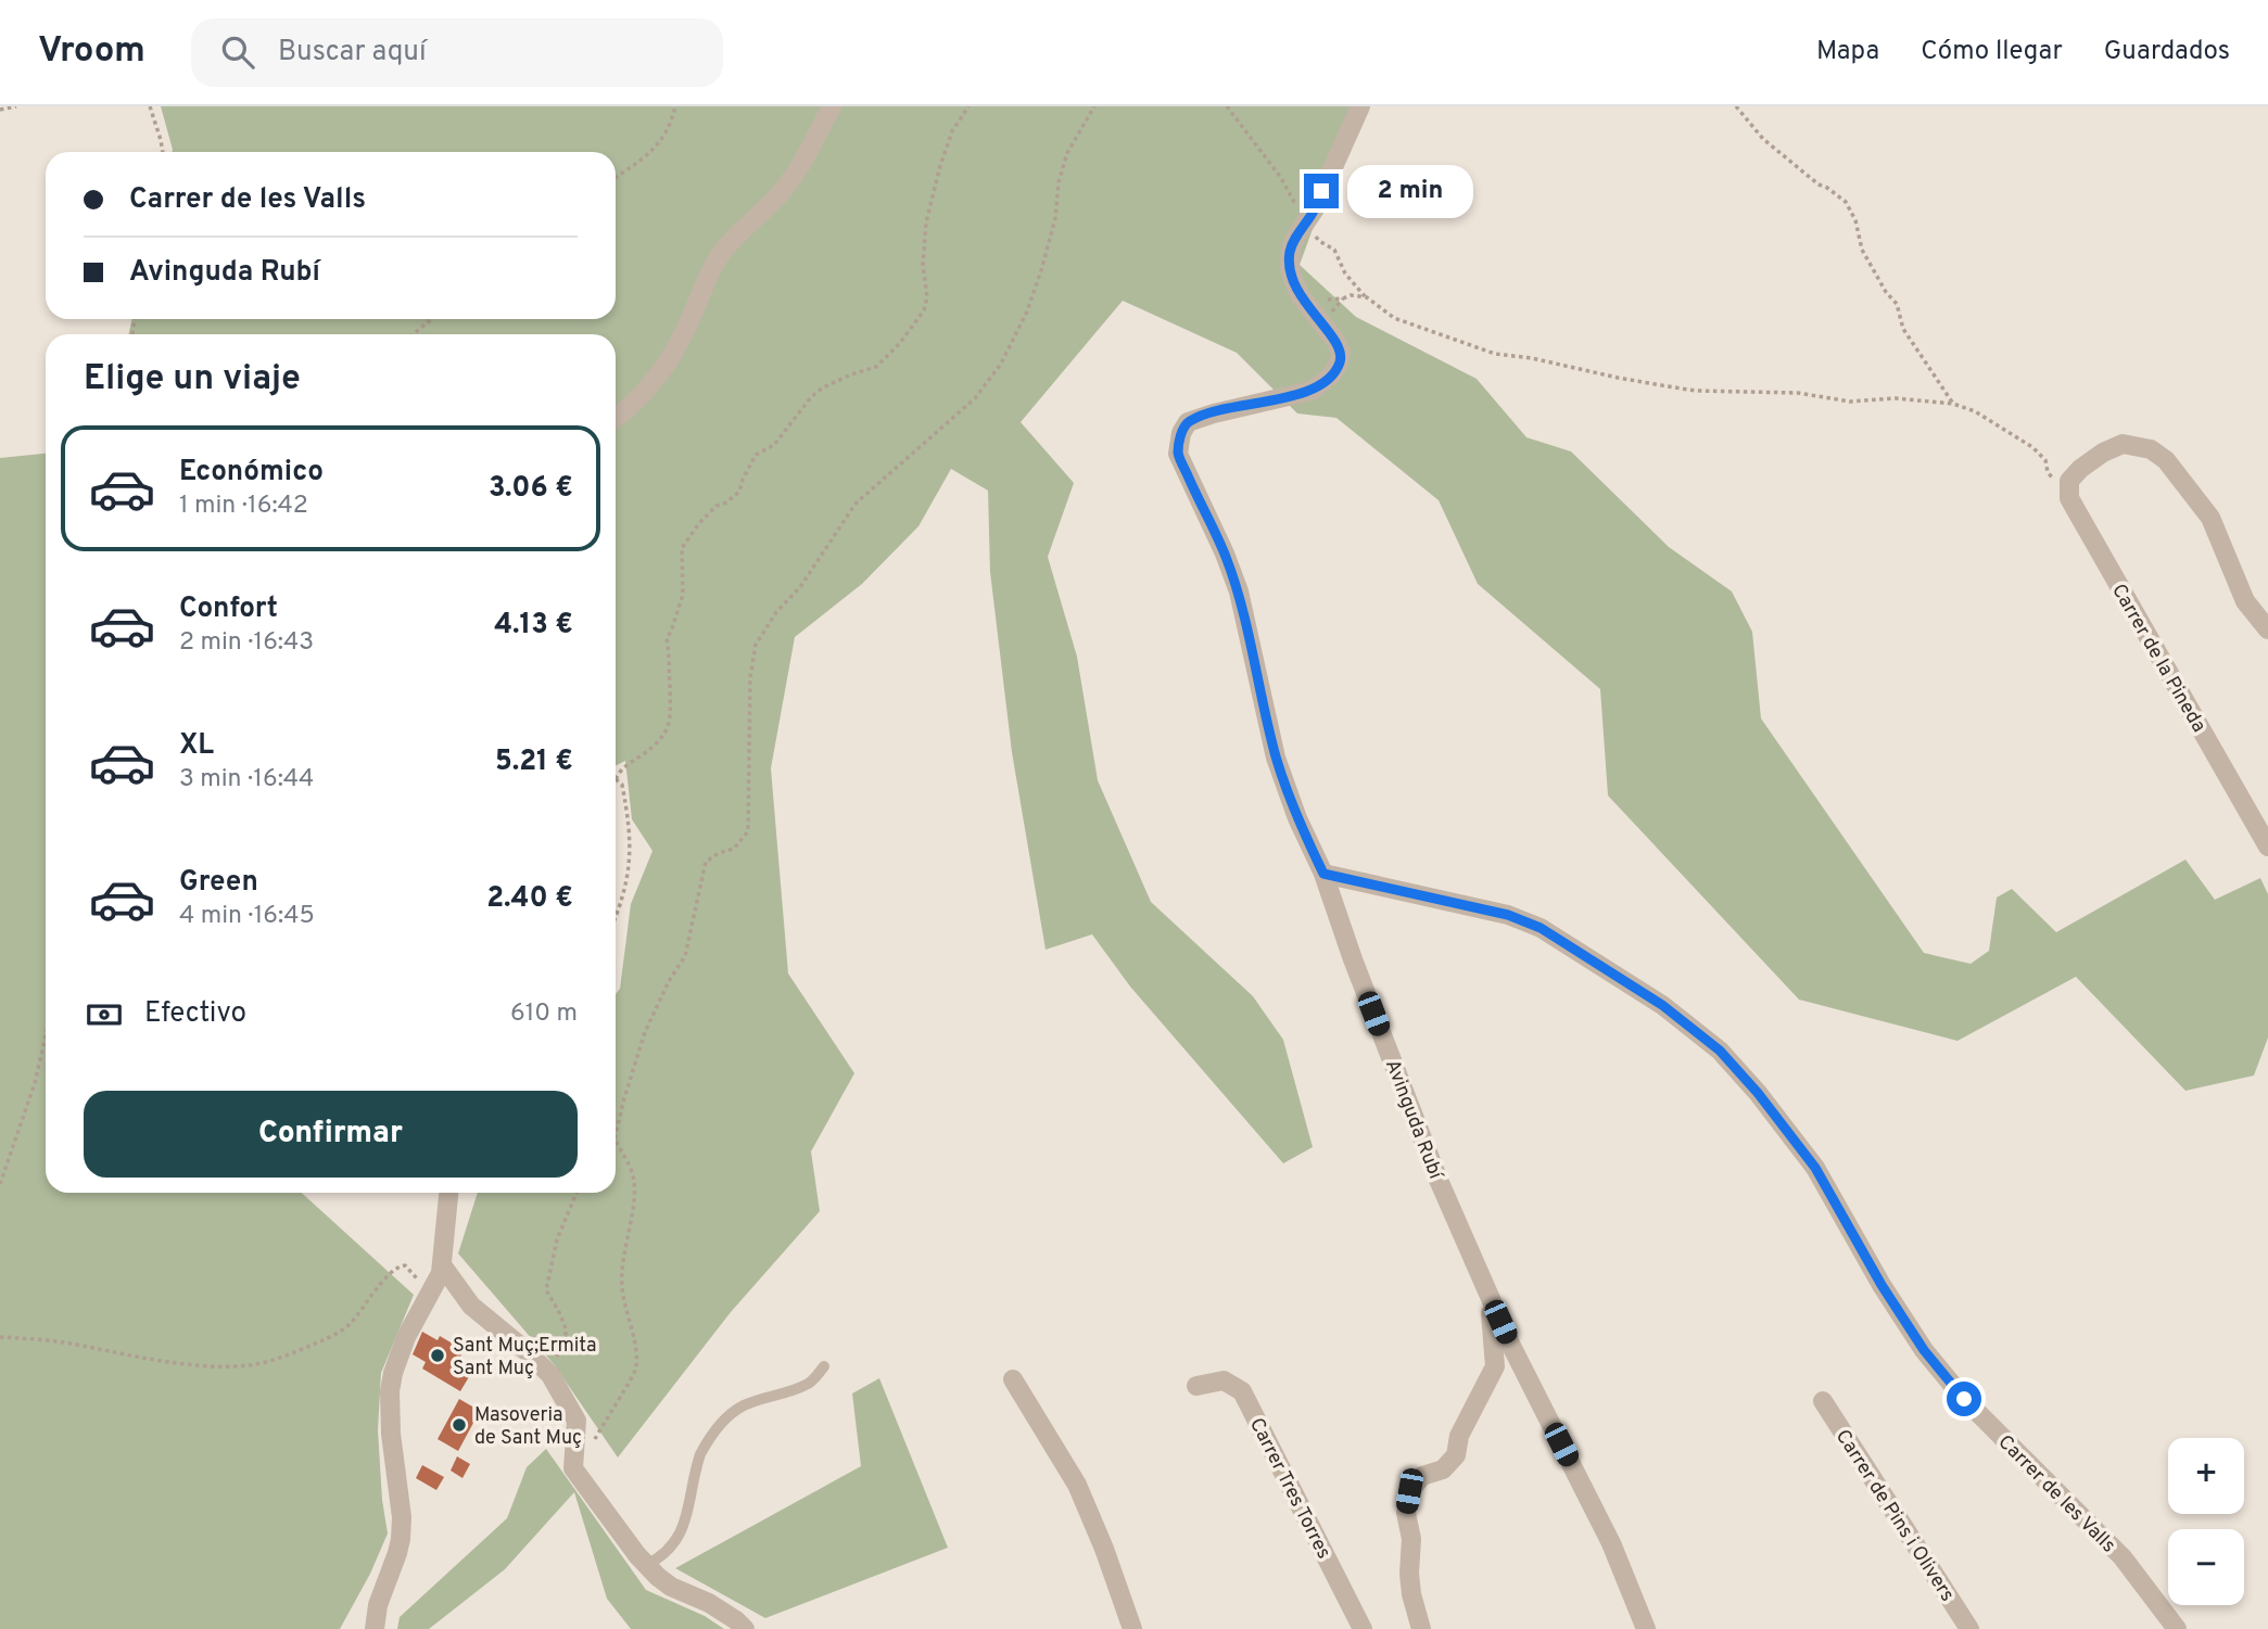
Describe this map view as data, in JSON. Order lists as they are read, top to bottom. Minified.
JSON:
{"streets":{"street":["Carrer de la Pineda","Avinguda Rubí","Carrer Tres Torres","Carrer de les Valls","Carrer de Pins i Olivers"]},"crossings":[["Avinguda Rubí","Carrer de les Valls"]],"places":["Sant Muç;Ermita Sant Muç","Masoveria de Sant Muç"],"page":{"header":"Vroom","search":"Buscar aquí","nav":["Mapa","Cómo llegar","Guardados"],"banner":["Carrer de les Valls","Avinguda Rubí"],"bubble":"2 min","heading":"Elige un viaje","list":[{"name":"Económico","note":"1 min · 16:42","value":"3.06 €"},{"name":"Confort","note":"2 min · 16:43","value":"4.13 €"},{"name":"XL","note":"3 min · 16:44","value":"5.21 €"},{"name":"Green","note":"4 min · 16:45","value":"2.40 €"}],"pay":["Efectivo","610 m"],"buttons":"Confirmar","map_buttons":["+","−"]}}
